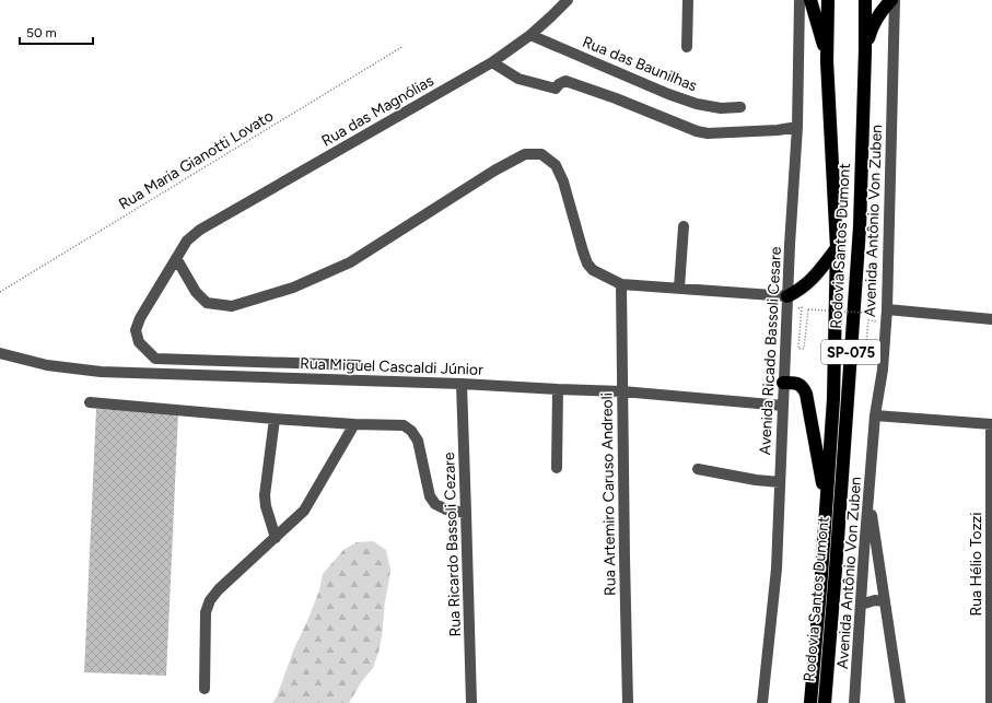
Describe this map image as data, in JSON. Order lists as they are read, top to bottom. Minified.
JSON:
{"streets":{"highway":["Rodovia Santos Dumont","SP-075"],"street":["Rua das Baunilhas","Rua das Magnólias","Avenida Antônio Von Zuben","Avenida Ricado Bassoli Cesare","Rua Miguel Cascaldi Júnior","Rua Artemiro Caruso Andreoli","Rua Ricardo Bassoli Cezare","Rua Hélio Tozzi"],"path":["Rua Maria Gianotti Lovato"]},"crossings":[["Rua das Baunilhas","Rua das Magnólias"],["Avenida Ricado Bassoli Cesare","Rua Miguel Cascaldi Júnior"],["Rua Miguel Cascaldi Júnior","Rua Artemiro Caruso Andreoli"],["Rua Miguel Cascaldi Júnior","Rua Ricardo Bassoli Cezare"]],"scale_bar":"50 m"}
